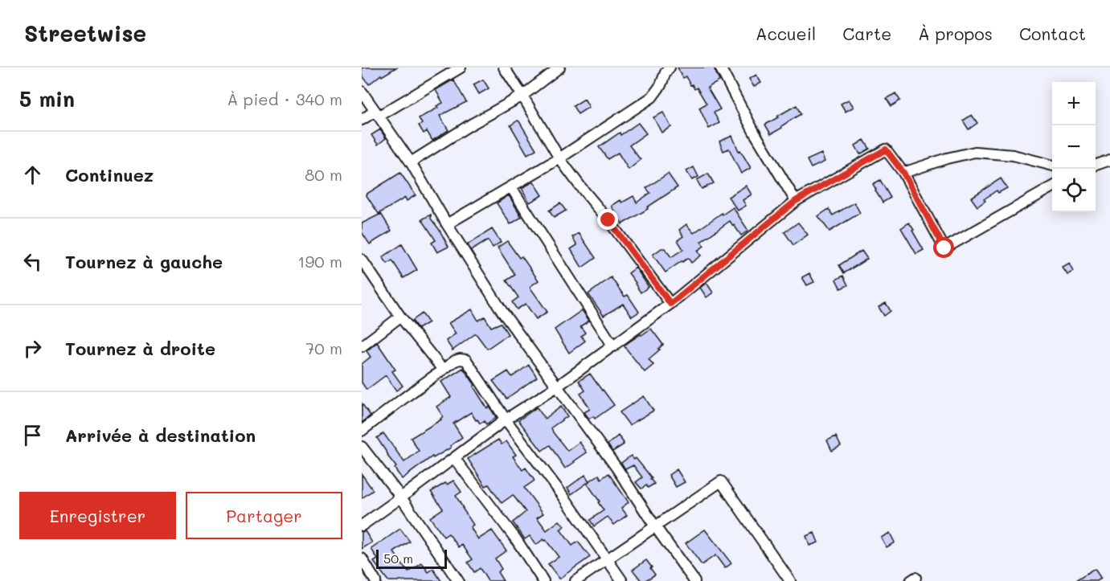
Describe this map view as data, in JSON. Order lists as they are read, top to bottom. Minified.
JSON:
{"scale_bar":"50 m","page":{"header":"Streetwise","nav":["Accueil","Carte","À propos","Contact"],"heading":["5 min","À pied · 340 m"],"map_buttons":["+","−"],"list":[["Continuez","80 m"],["Tournez à gauche","190 m"],["Tournez à droite","70 m"],"Arrivée à destination"],"buttons":["Enregistrer","Partager"],"scale":"50 m"}}
